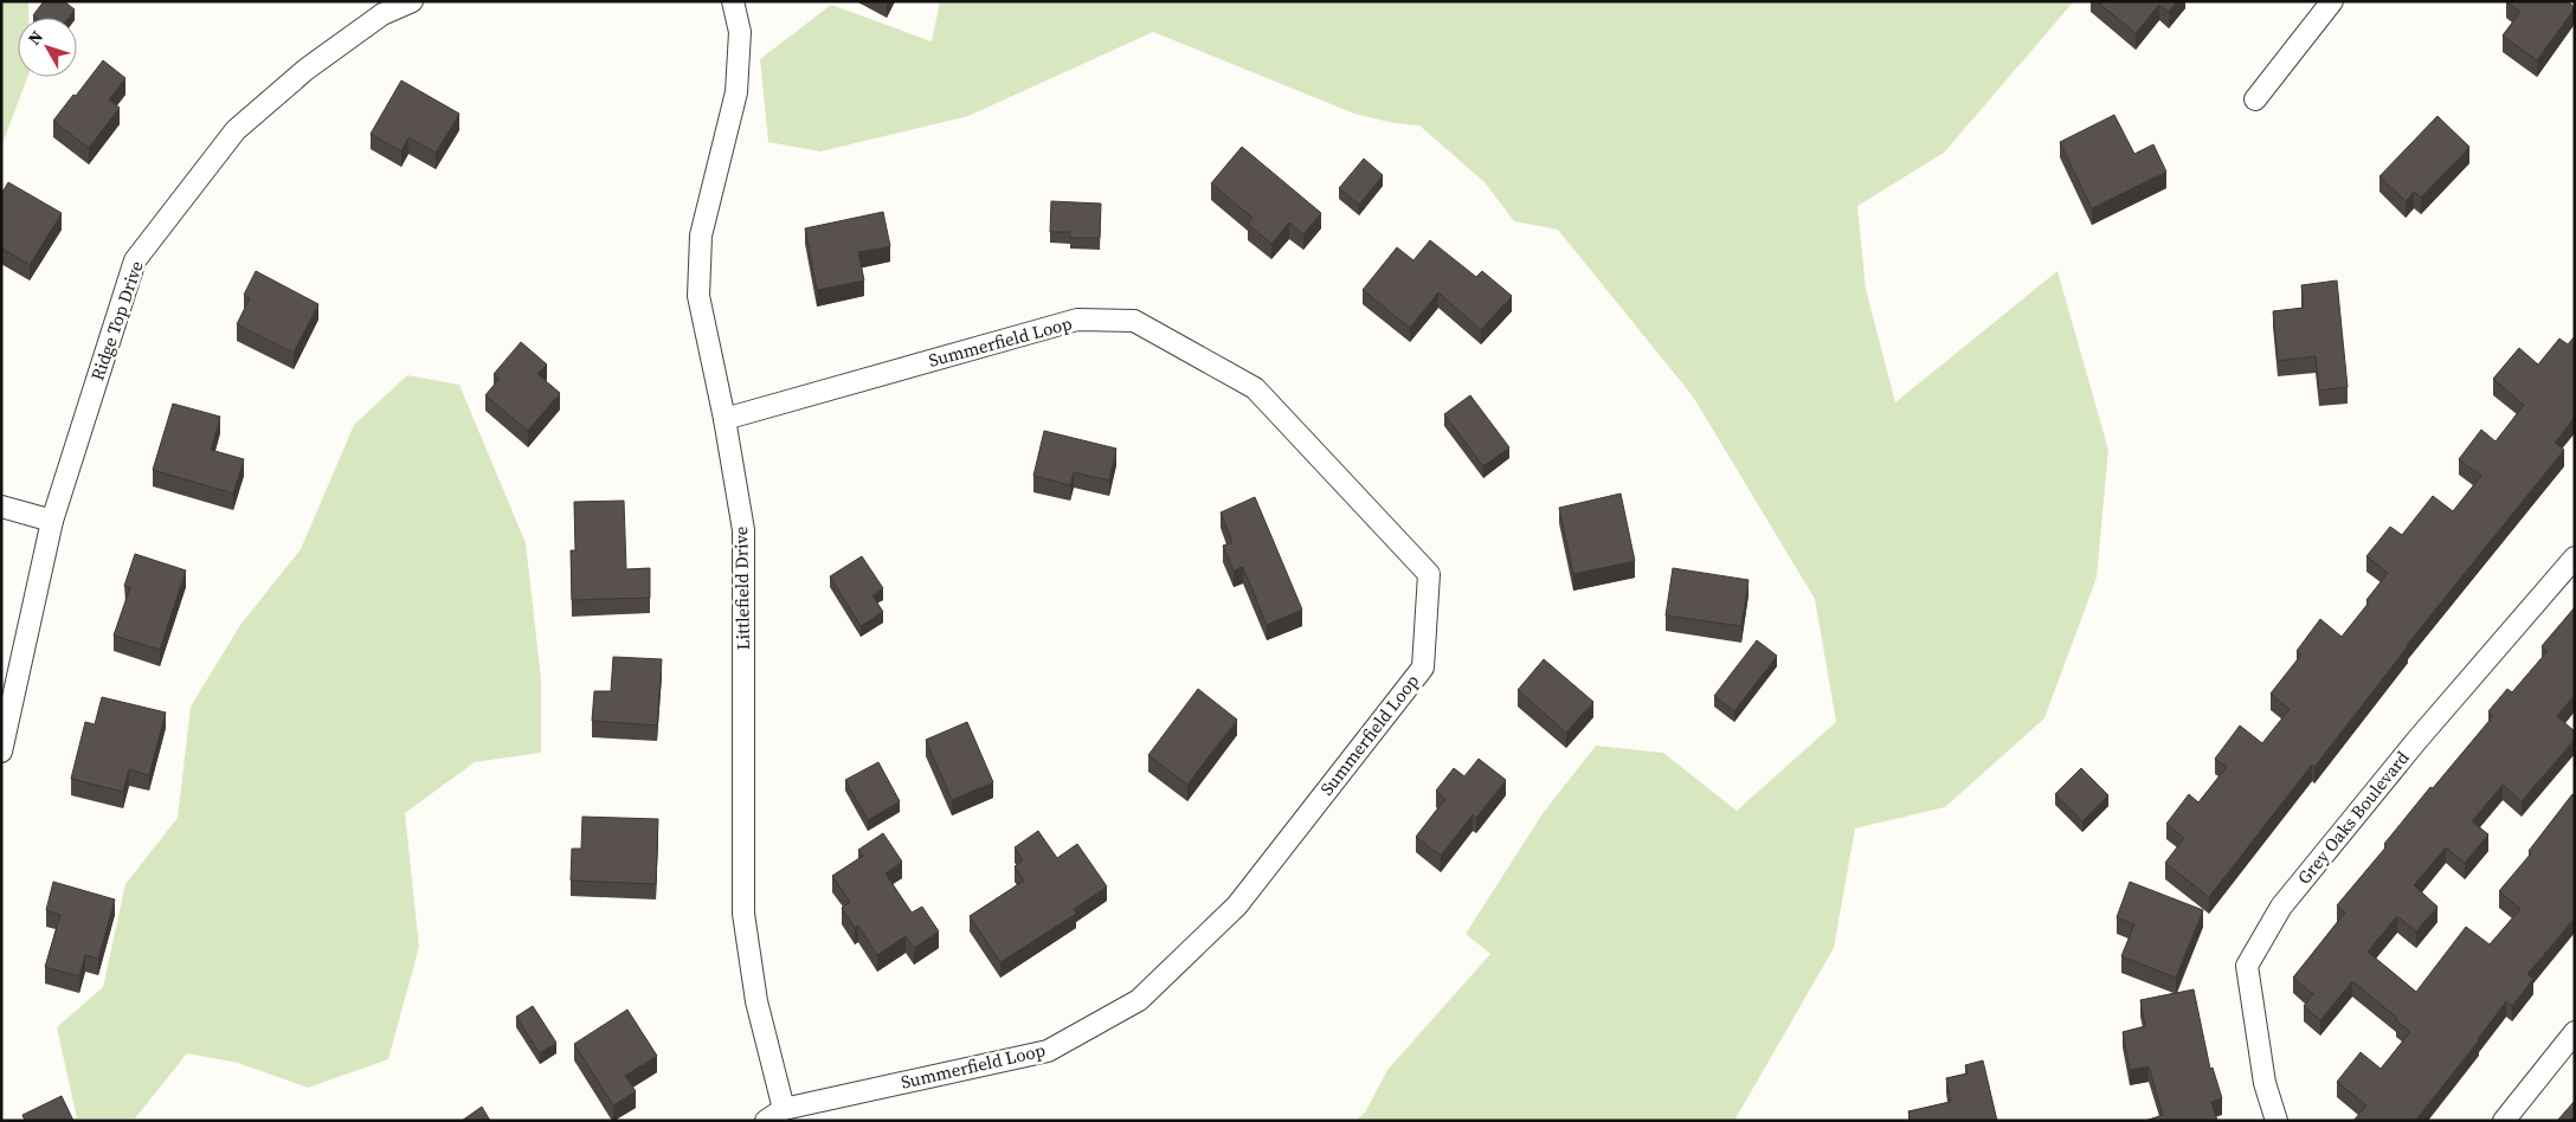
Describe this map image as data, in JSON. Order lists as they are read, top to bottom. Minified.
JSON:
{"streets":{"street":["Ridge Top Drive","Summerfield Loop","Littlefield Drive","Grey Oaks Boulevard"]},"crossings":[["Summerfield Loop","Littlefield Drive"]],"north":"top left"}
